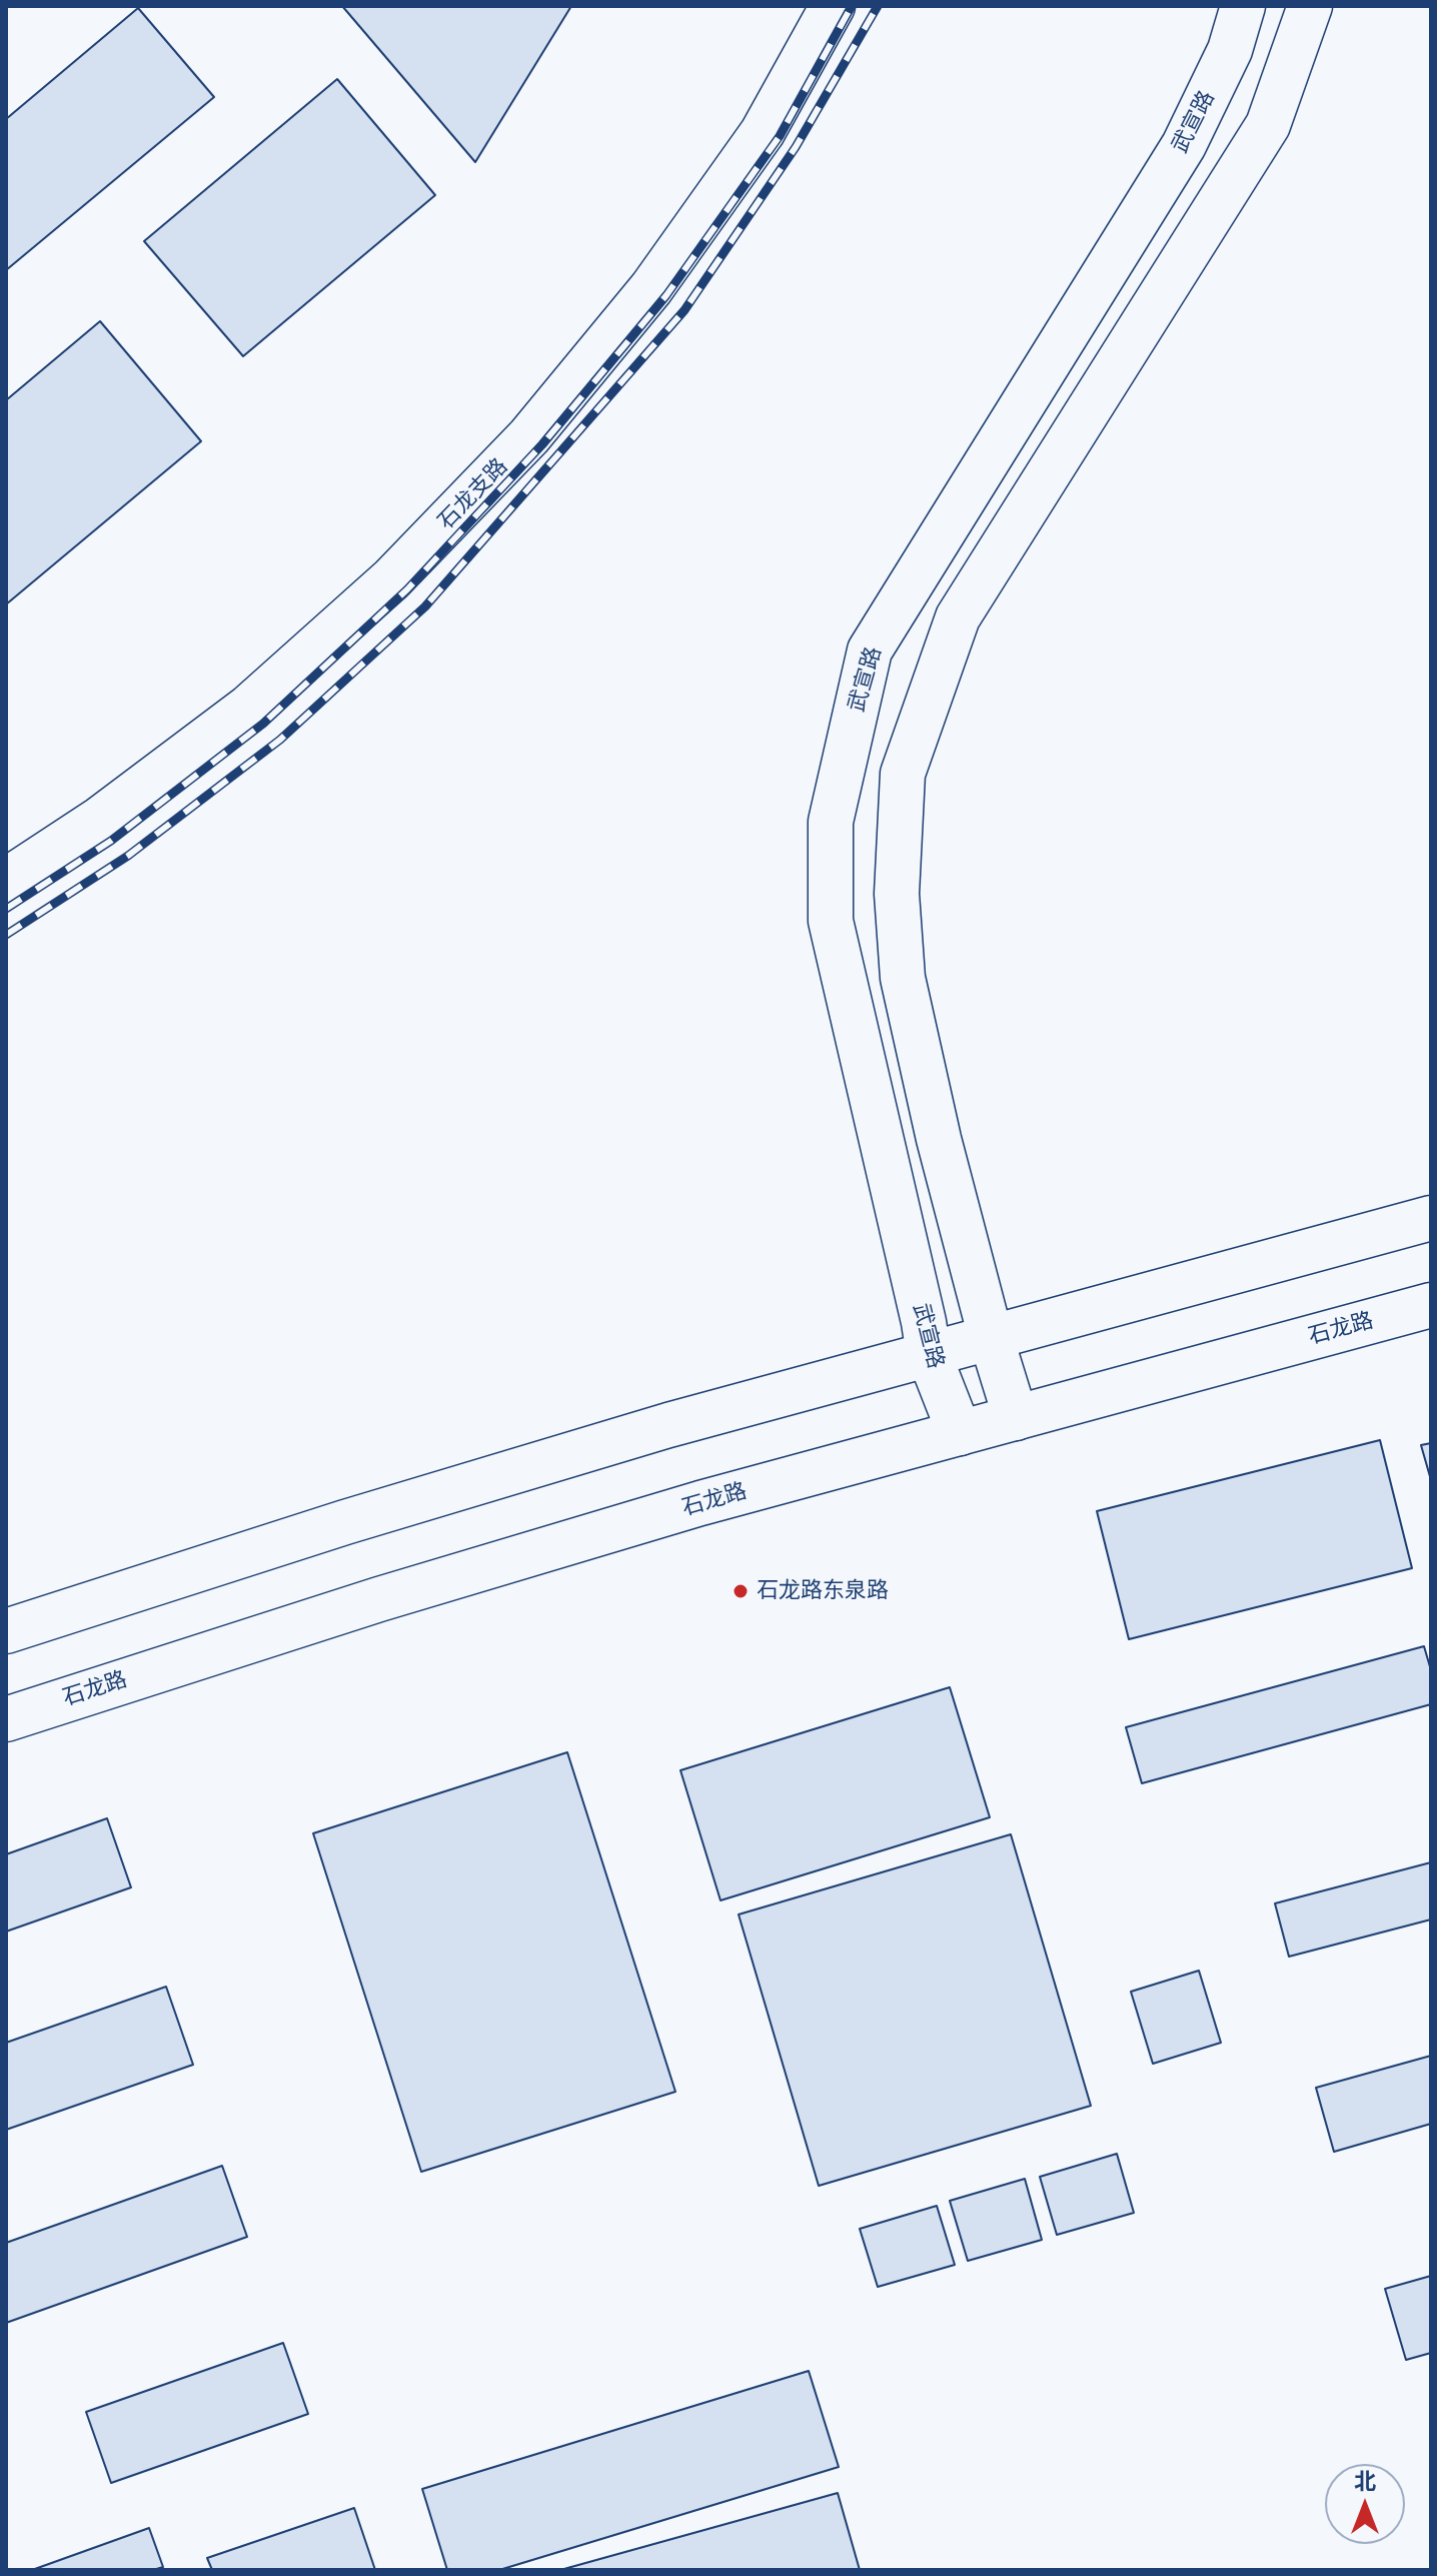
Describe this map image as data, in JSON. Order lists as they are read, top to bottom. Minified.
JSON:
{"streets":{"street":["武宣路","石龙支路","石龙路"]},"crossings":[["武宣路","石龙路"]],"places":["石龙路东泉路"],"north":"top"}
